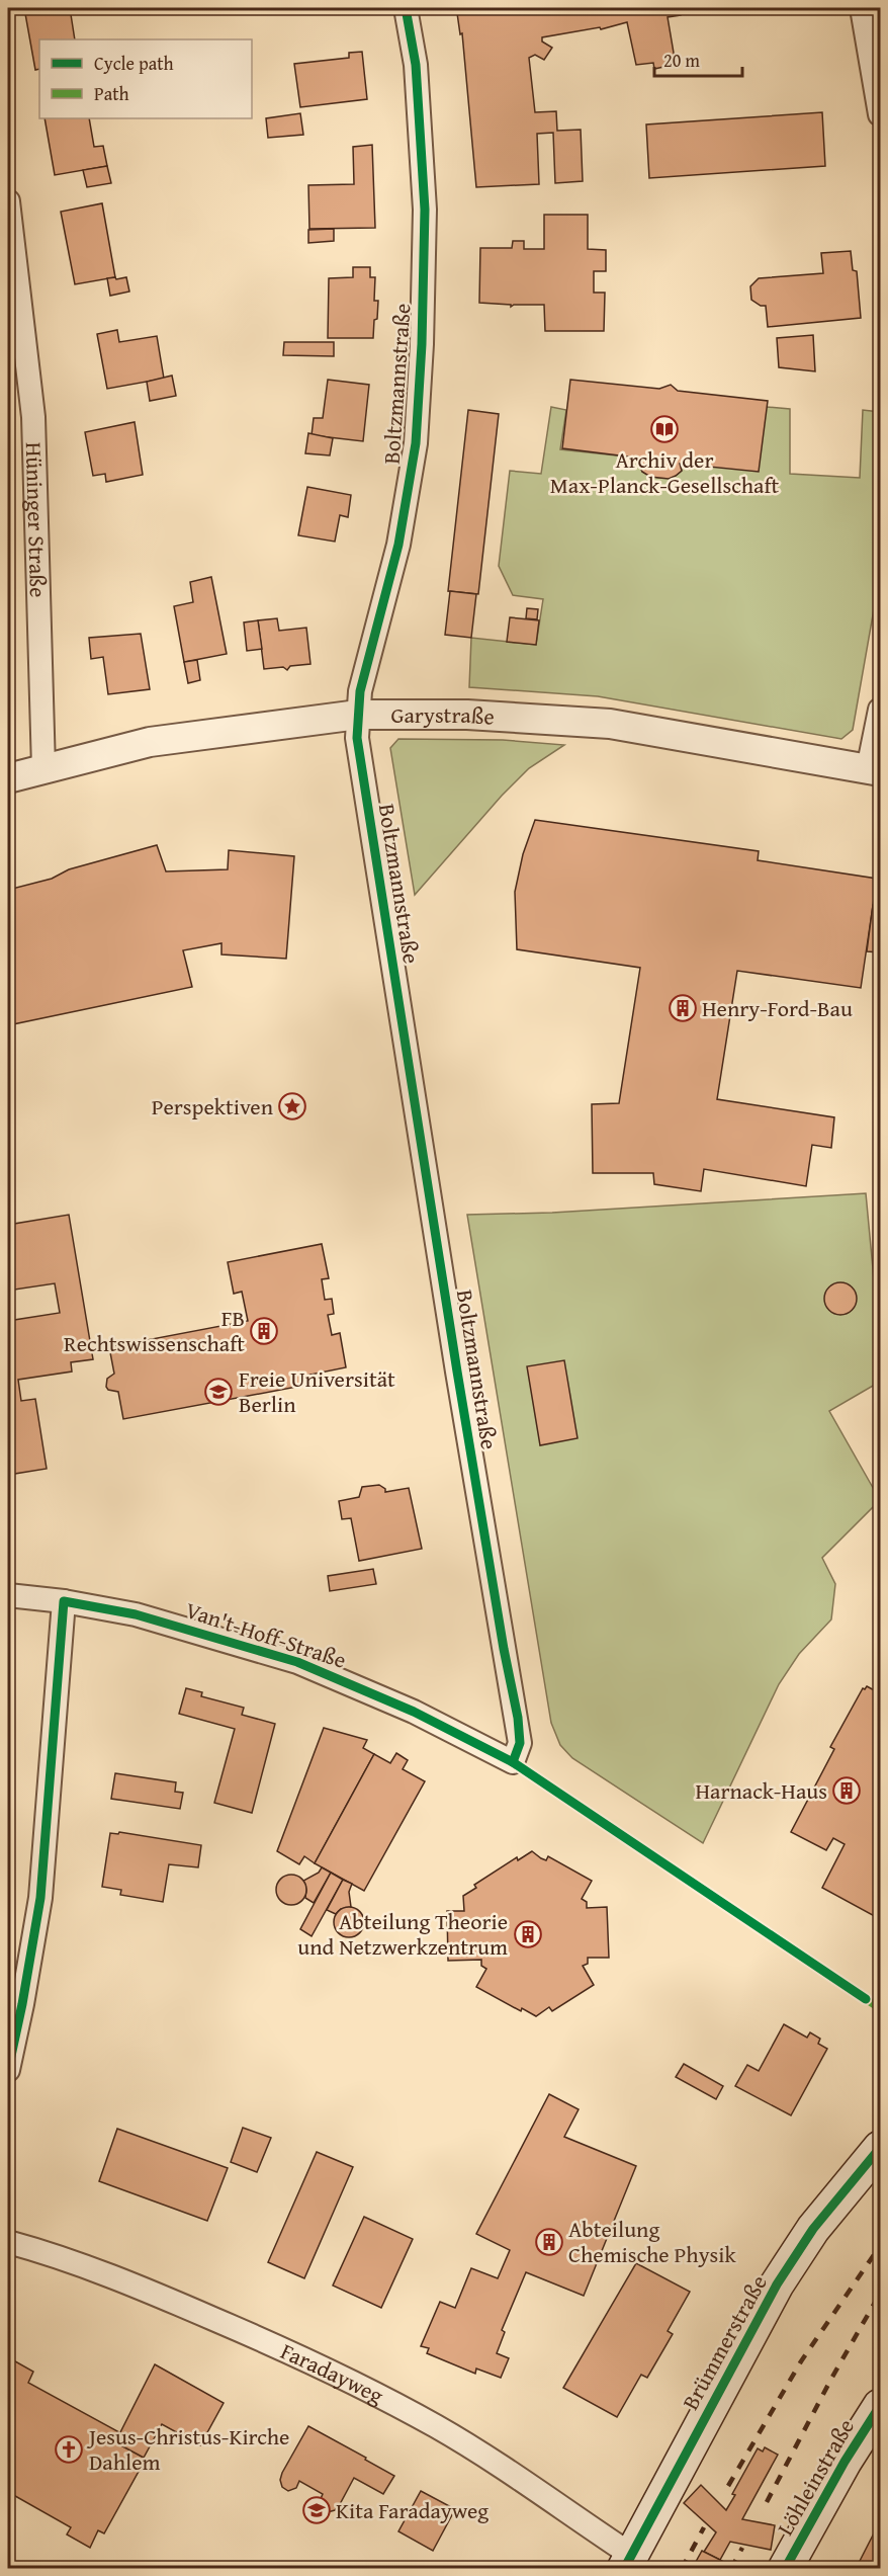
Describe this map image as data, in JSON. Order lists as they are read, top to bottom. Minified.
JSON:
{"streets":{"main road":["Brümmerstraße","Löhleinstraße"],"street":["Boltzmannstraße","Hüninger Straße","Garystraße","Van't-Hoff-Straße","Faradayweg"]},"crossings":[["Boltzmannstraße","Garystraße"],["Boltzmannstraße","Van't-Hoff-Straße"],["Hüninger Straße","Garystraße"],["Brümmerstraße","Faradayweg"]],"places":{"library":["Archiv der Max-Planck-Gesellschaft"],"building":["Henry-Ford-Bau","FB Rechtswissenschaft","Harnack-Haus","Abteilung Theorie und Netzwerkzentrum","Abteilung Chemische Physik"],"place":["Perspektiven"],"school or university":["Freie Universität Berlin","Kita Faradayweg"],"church":["Jesus-Christus-Kirche Dahlem"]},"legend":["Cycle path","Path"],"scale_bar":"20 m"}
